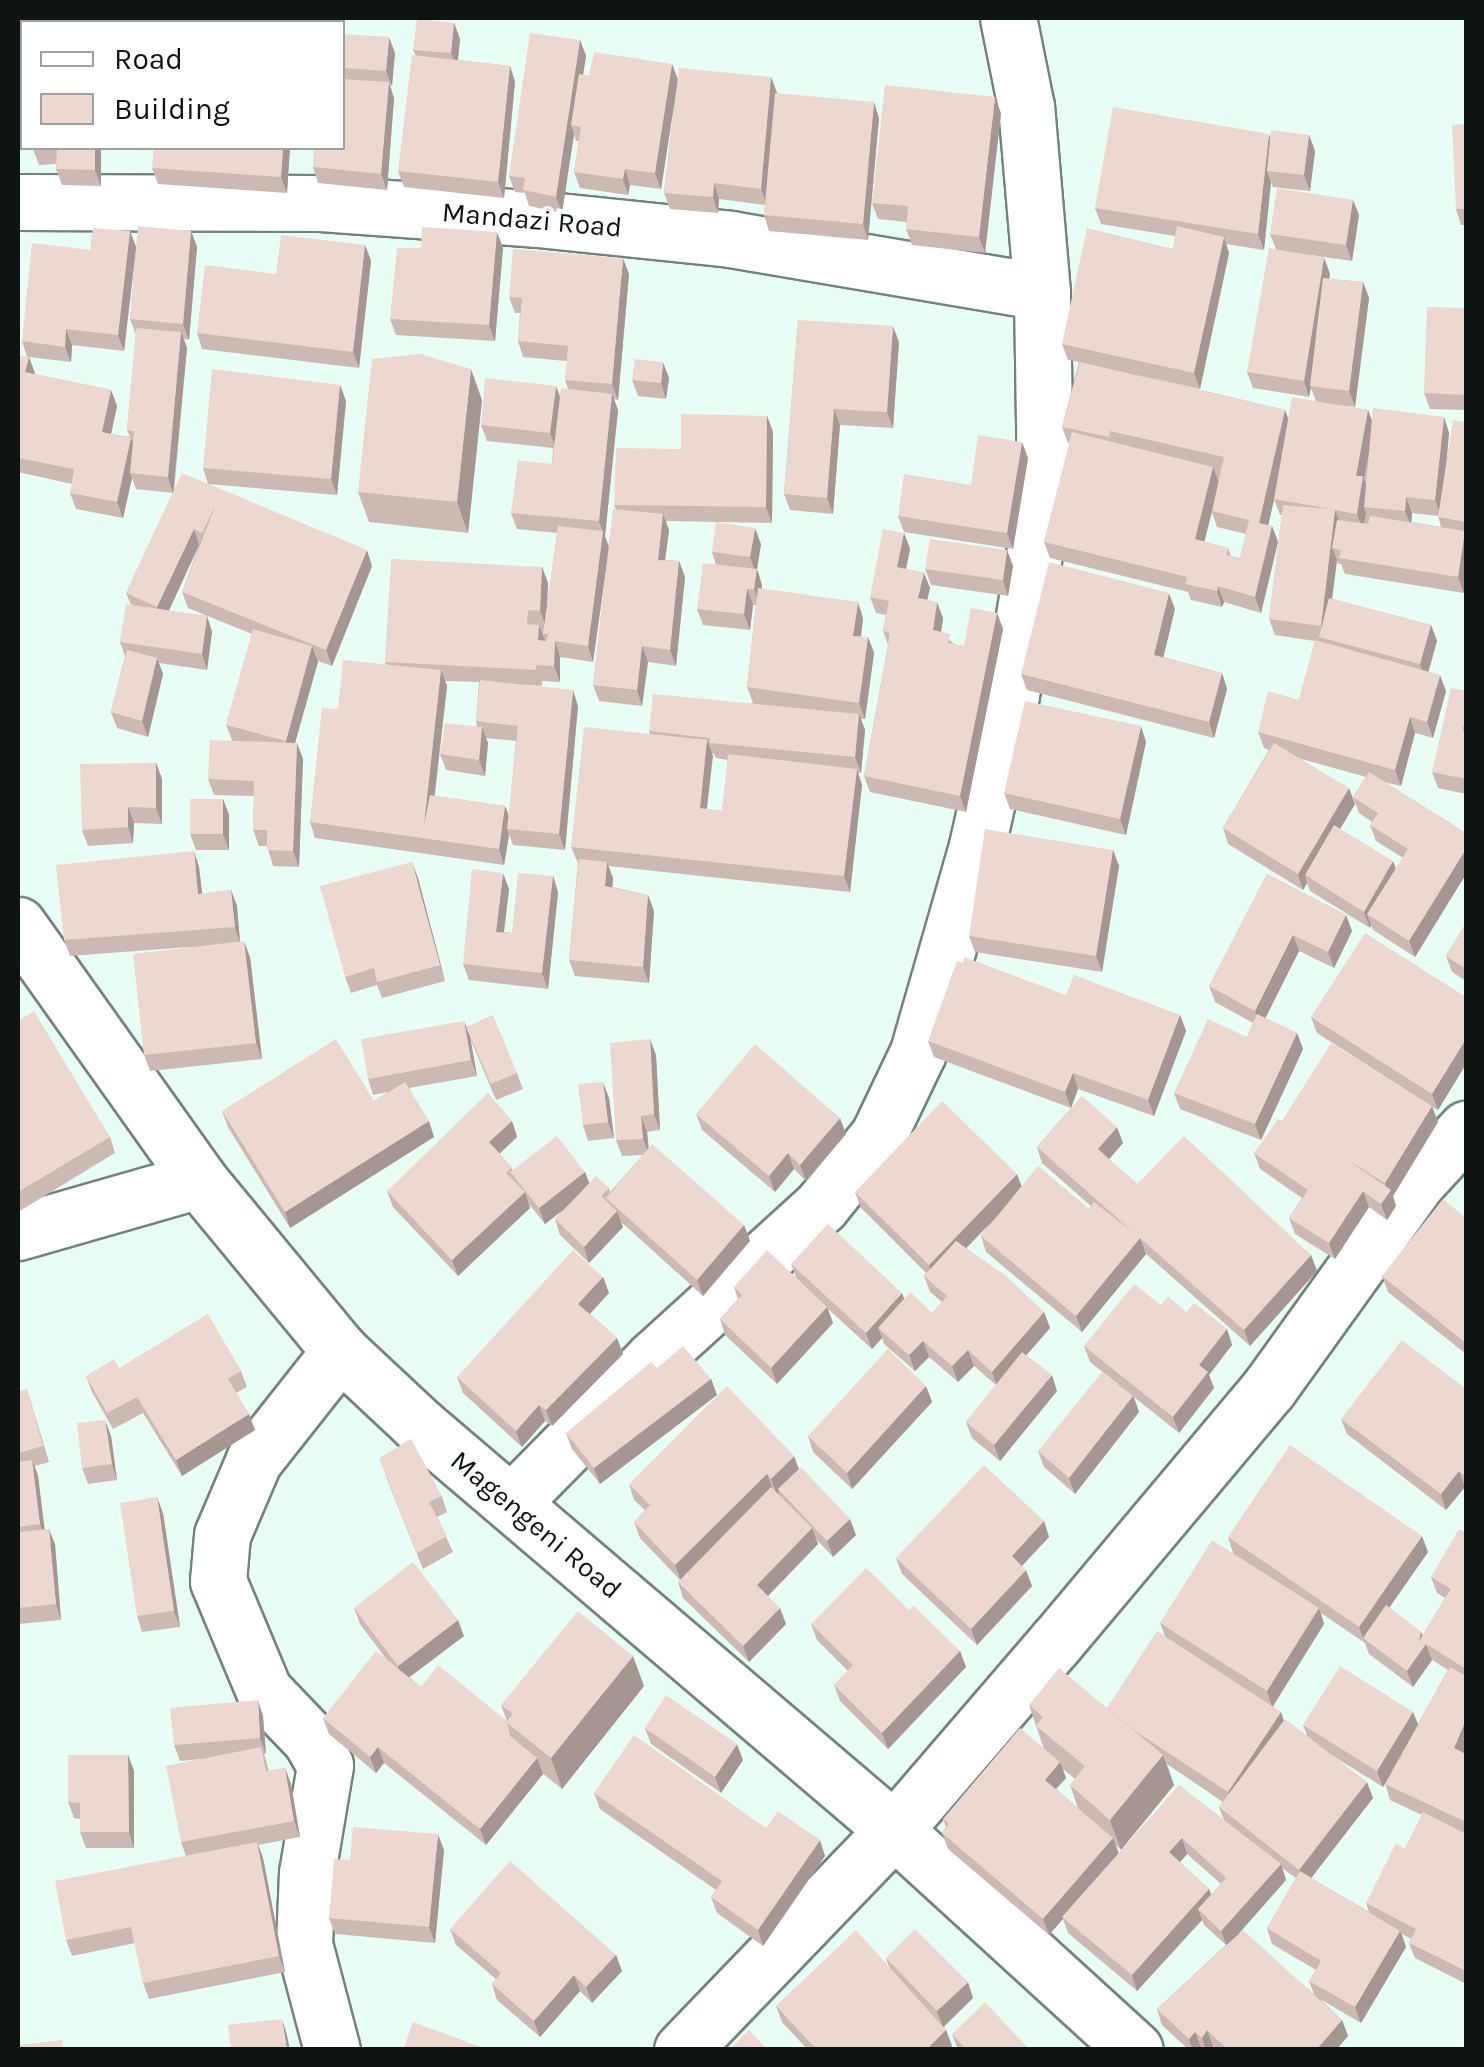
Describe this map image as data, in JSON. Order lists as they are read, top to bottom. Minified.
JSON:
{"streets":{"street":["Mandazi Road","Magengeni Road"]},"legend":["Road","Building"]}
